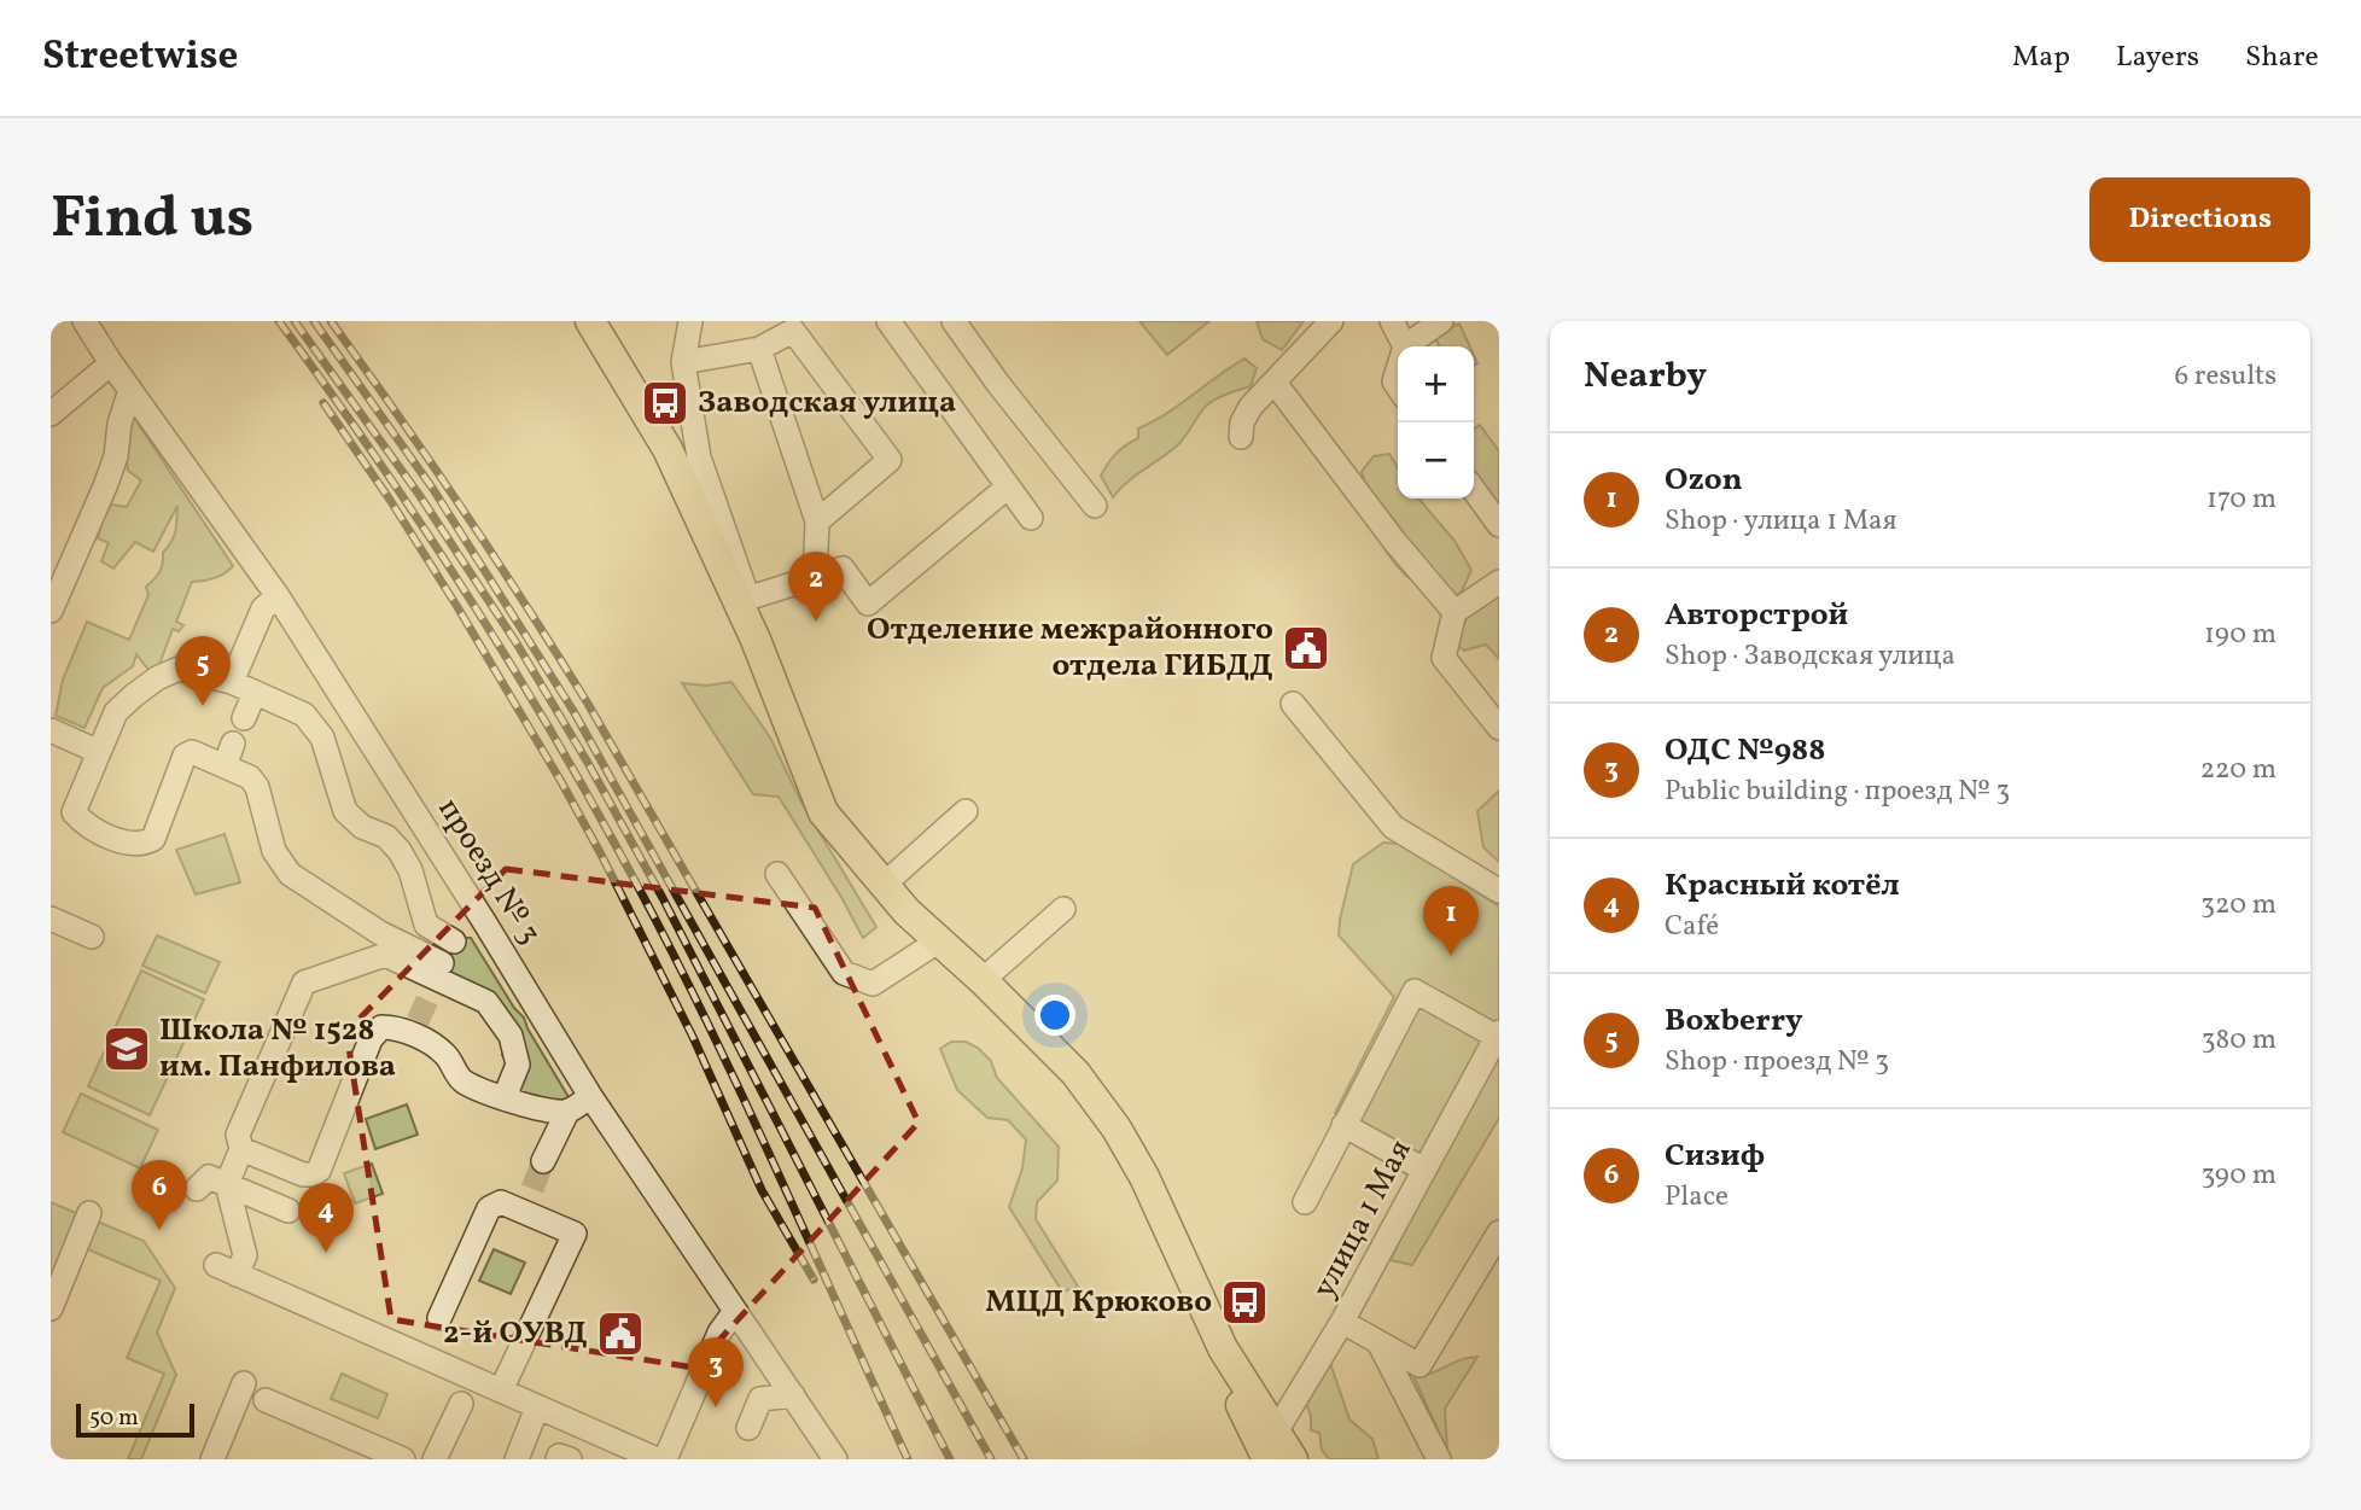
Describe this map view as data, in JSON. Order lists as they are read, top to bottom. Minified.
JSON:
{"streets":{"street":["проезд № 3","улица 1 Мая"]},"places":{"bus stop":["Заводская улица","МЦД Крюково"],"public building":["Отделение межрайонного отдела ГИБДД","2-й ОУВД"],"school or university":["Школа № 1528 им. Панфилова"]},"scale_bar":"50 m","page":{"header":"Streetwise","nav":["Map","Layers","Share"],"buttons":"Directions","title":"Find us","heading":["Nearby","6 results"],"map_buttons":["+","−"],"list":[{"mark":"1","name":"Ozon","note":"Shop · улица 1 Мая","value":"170 m"},{"mark":"2","name":"Авторстрой","note":"Shop · Заводская улица","value":"190 m"},{"mark":"3","name":"ОДС №988","note":"Public building · проезд № 3","value":"220 m"},{"mark":"4","name":"Красный котёл","note":"Café","value":"320 m"},{"mark":"5","name":"Boxberry","note":"Shop · проезд № 3","value":"380 m"},{"mark":"6","name":"Сизиф","note":"Place","value":"390 m"}],"pins":["2","5","1","6","4","3"],"scale":"50 m"}}
